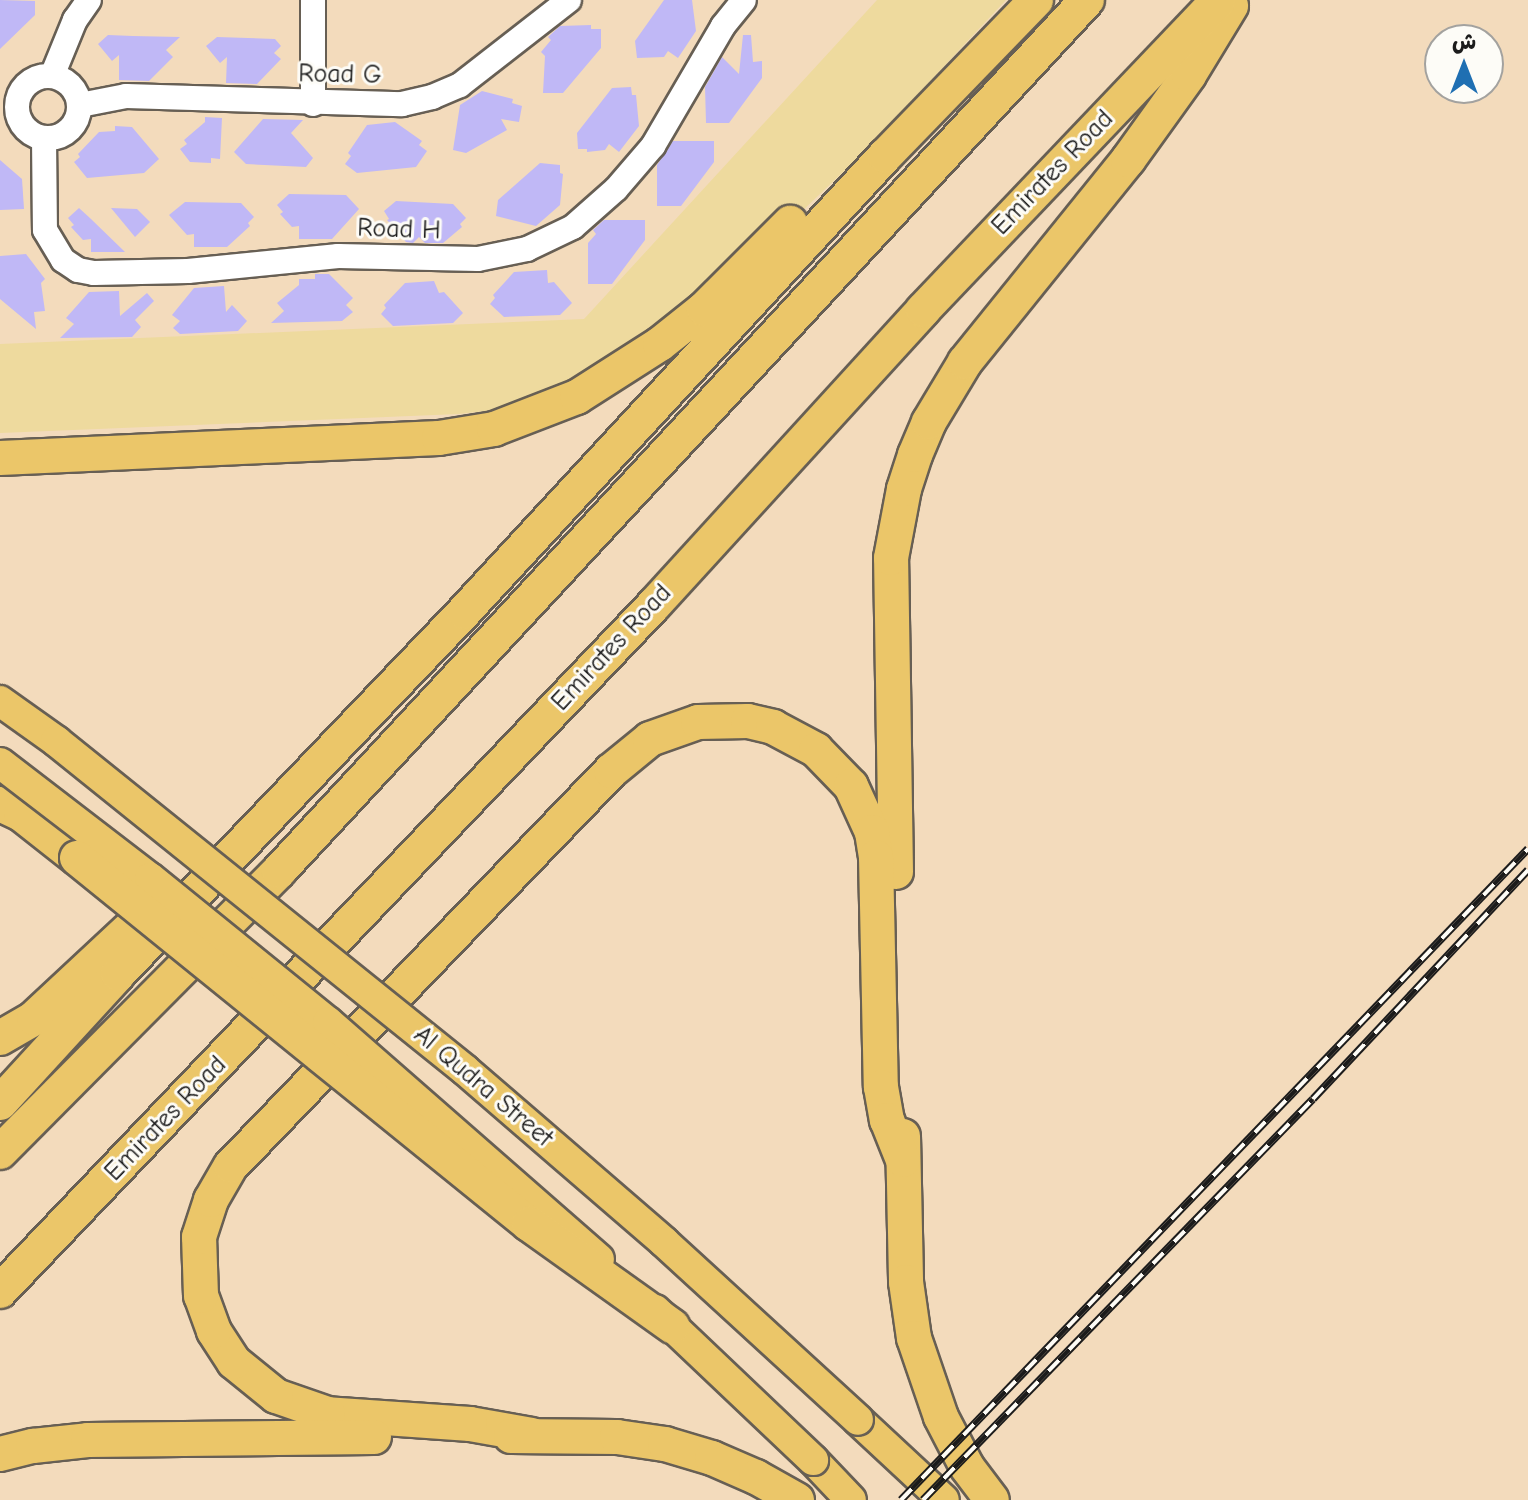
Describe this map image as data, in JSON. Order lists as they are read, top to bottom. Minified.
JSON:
{"streets":{"highway":["Emirates Road"],"main road":["Al Qudra Street"],"street":["Road G","Road H"]},"crossings":[["Road G","Road H"]],"north":"top"}
